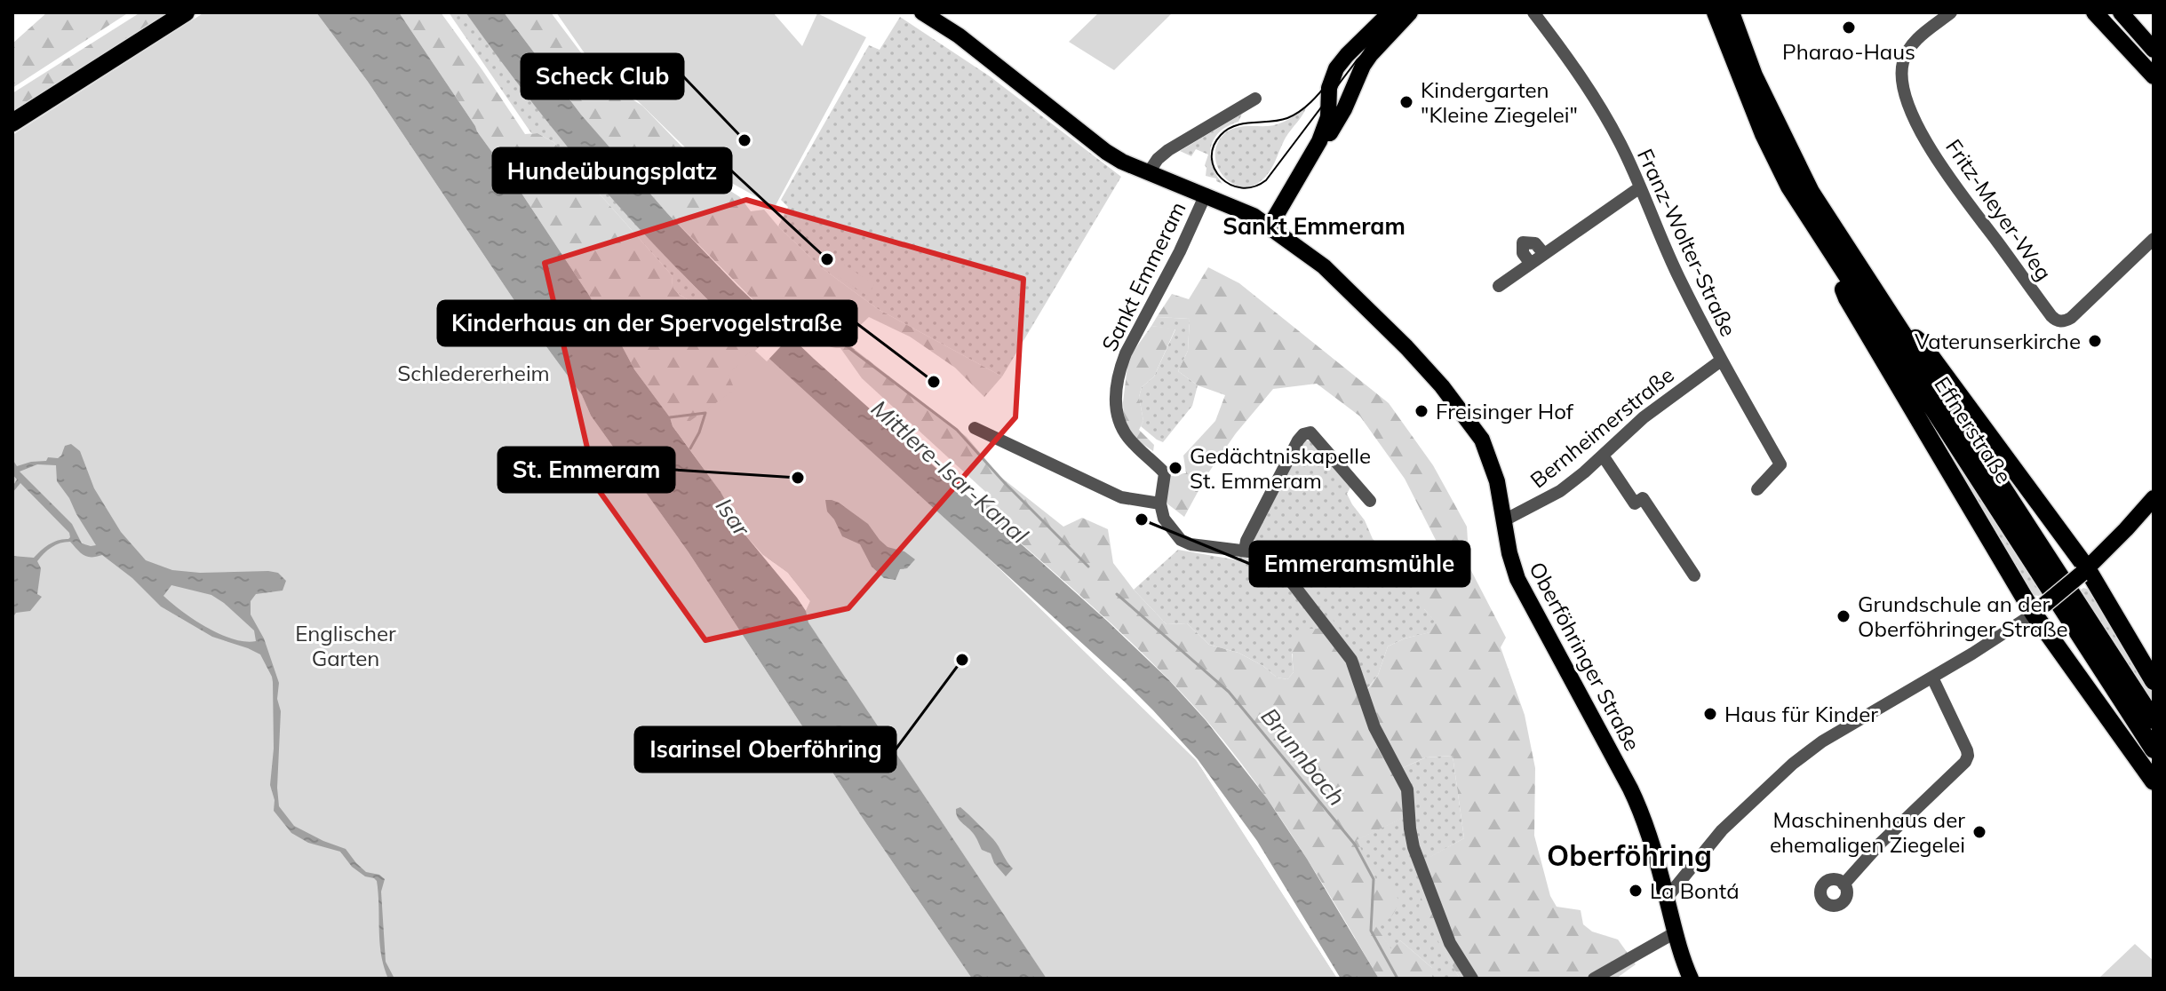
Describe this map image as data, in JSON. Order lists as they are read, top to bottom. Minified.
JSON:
{"streets":{"highway":["Effnerstraße"],"main road":["Oberföhringer Straße"],"street":["Fritz-Meyer-Weg","Franz-Wolter-Straße","Sankt Emmeram","Bernheimerstraße"]},"crossings":[["Franz-Wolter-Straße","Bernheimerstraße"],["Sankt Emmeram","Oberföhringer Straße"],["Bernheimerstraße","Oberföhringer Straße"]],"districts":["Sankt Emmeram","Oberföhring"],"water":["Mittlere-Isar-Kanal","Isar","Brunnbach"],"parks":["Schledererheim","Englischer Garten"],"places":["Pharao-Haus","Kindergarten \"Kleine Ziegelei\"","Scheck Club","Hundeübungsplatz","Vaterunserkirche","Kinderhaus an der Spervogelstraße","Freisinger Hof","Gedächtniskapelle St. Emmeram","St. Emmeram","Emmeramsmühle","Grundschule an der Oberföhringer Straße","Isarinsel Oberföhring","Haus für Kinder","Maschinenhaus der ehemaligen Ziegelei","La Bontá"]}
